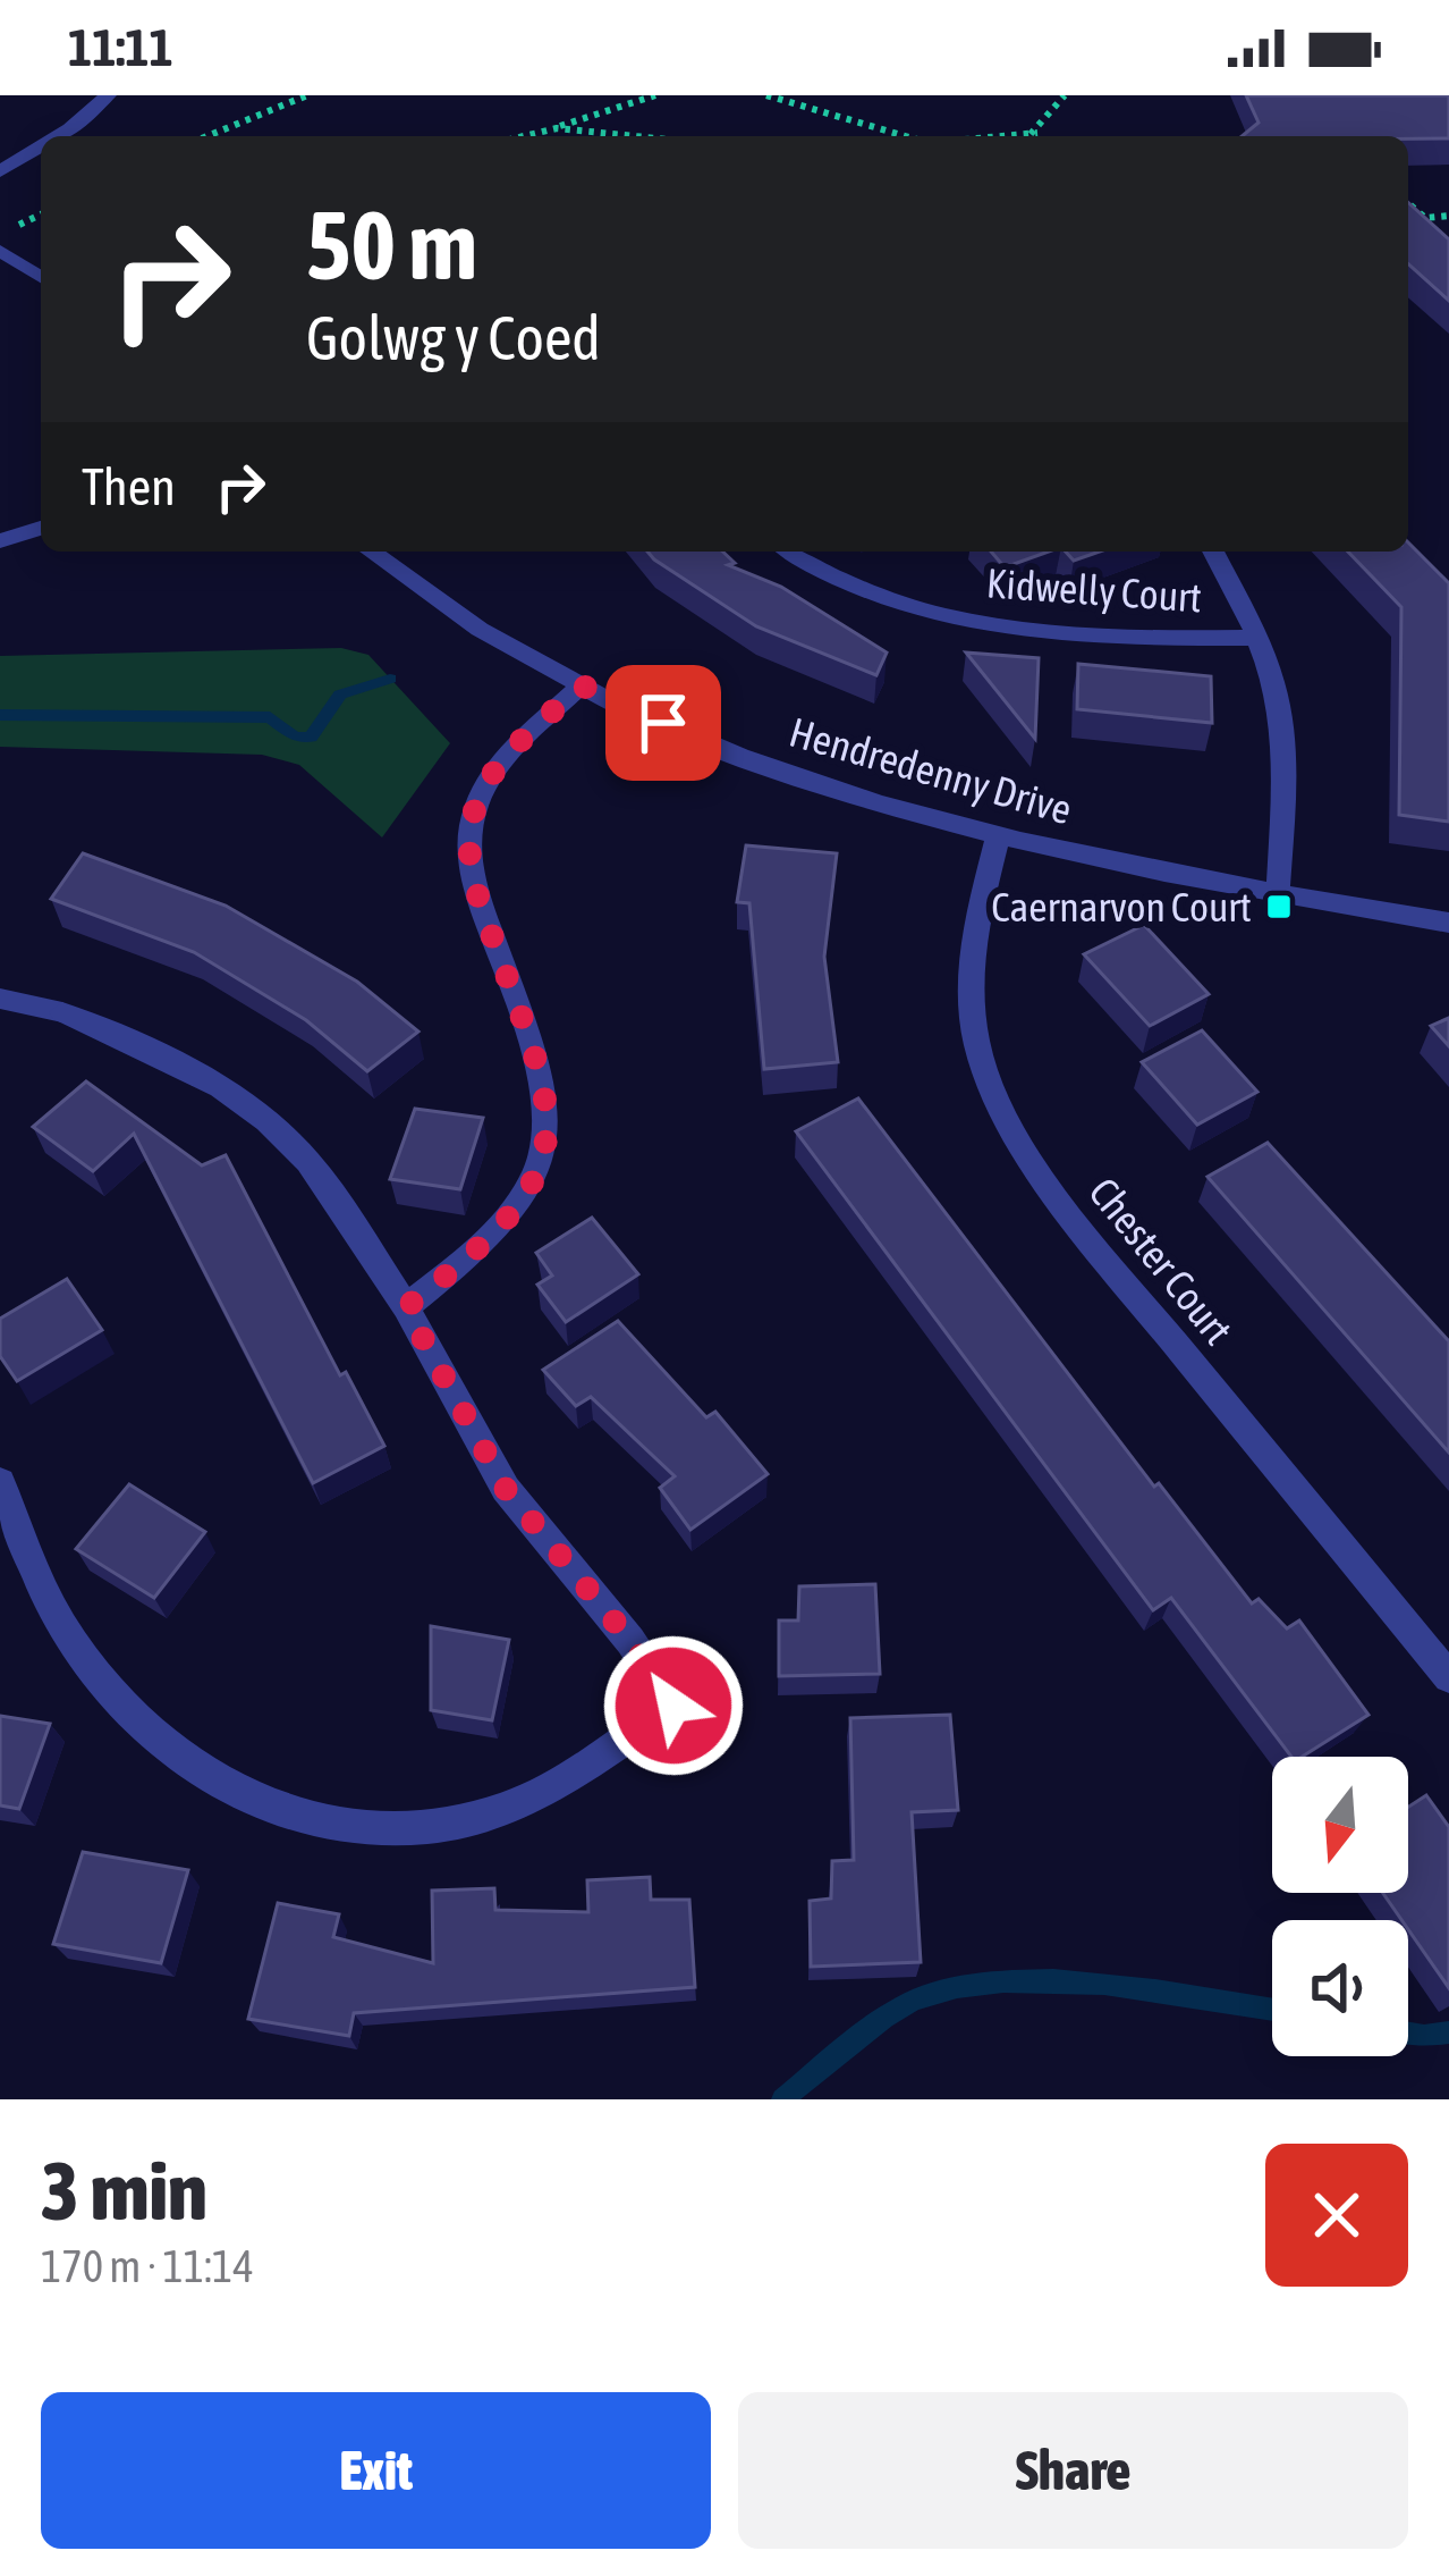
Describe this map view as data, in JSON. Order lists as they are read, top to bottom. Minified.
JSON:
{"streets":{"street":["Kidwelly Court","Hendredenny Drive","Chester Court"]},"crossings":[["Hendredenny Drive","Chester Court"]],"places":{"transit":["Caernarvon Court"]},"north":"bottom","page":{"status":"11:11","turn":["50 m","Golwg y Coed"],"then":"Then","heading":["3 min","170 m · 11:14"],"buttons":["Exit","Share"]}}
